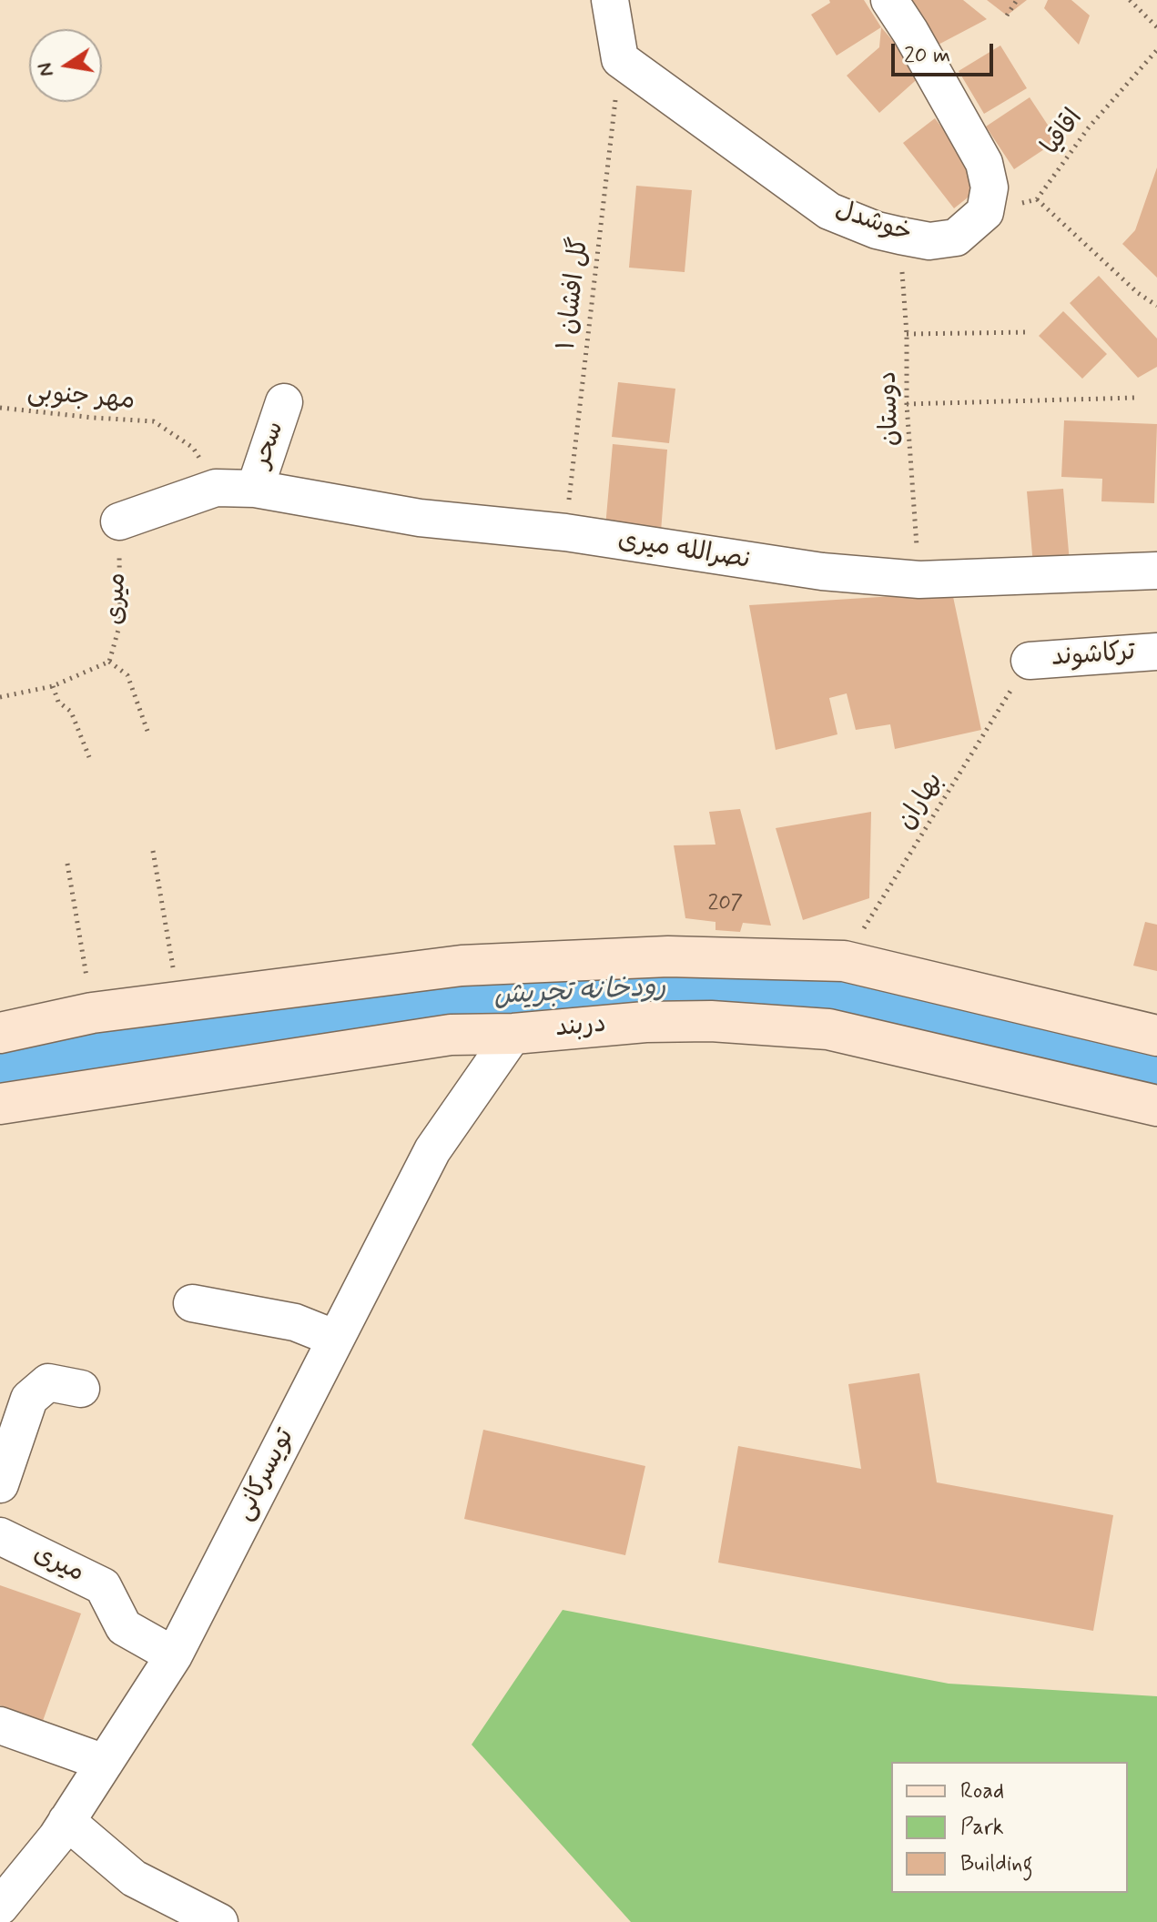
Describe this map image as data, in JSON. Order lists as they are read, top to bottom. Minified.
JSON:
{"streets":{"main road":["دربند"],"street":["خوشدل","سحر","نصرالله میری","میری","ترکاشوند","تویسرکانی"],"path":["اقاقیا","گل افشان ۱","مهر جنوبی","دوستان","بهاران"]},"crossings":[["خوشدل","گل افشان ۱"],["خوشدل","دوستان"],["گل افشان ۱","نصرالله میری"],["مهر جنوبی","نصرالله میری"],["دوستان","نصرالله میری"],["سحر","نصرالله میری"],["میری","تویسرکانی"],["ترکاشوند","بهاران"],["دربند","تویسرکانی"]],"water":["رودخانه تجریش"],"house_numbers":["207"],"legend":["Road","Park","Building"],"scale_bar":"20 m","north":"left"}
